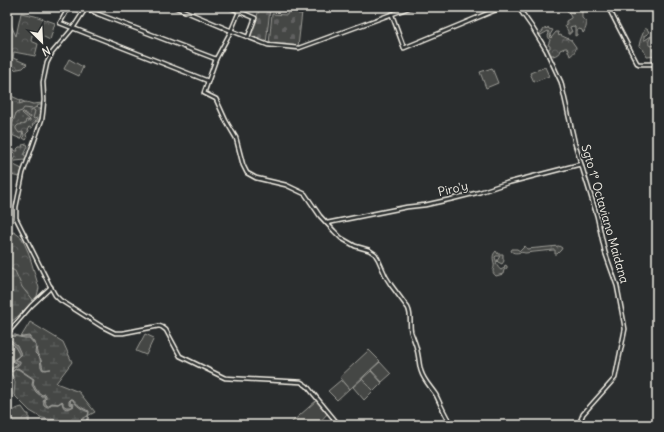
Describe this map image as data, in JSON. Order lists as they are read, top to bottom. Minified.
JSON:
{"streets":{"main road":["Piro'y","Sgto 1° Octaviano Maidana"]},"crossings":[["Piro'y","Sgto 1° Octaviano Maidana"]],"north":"bottom right"}
